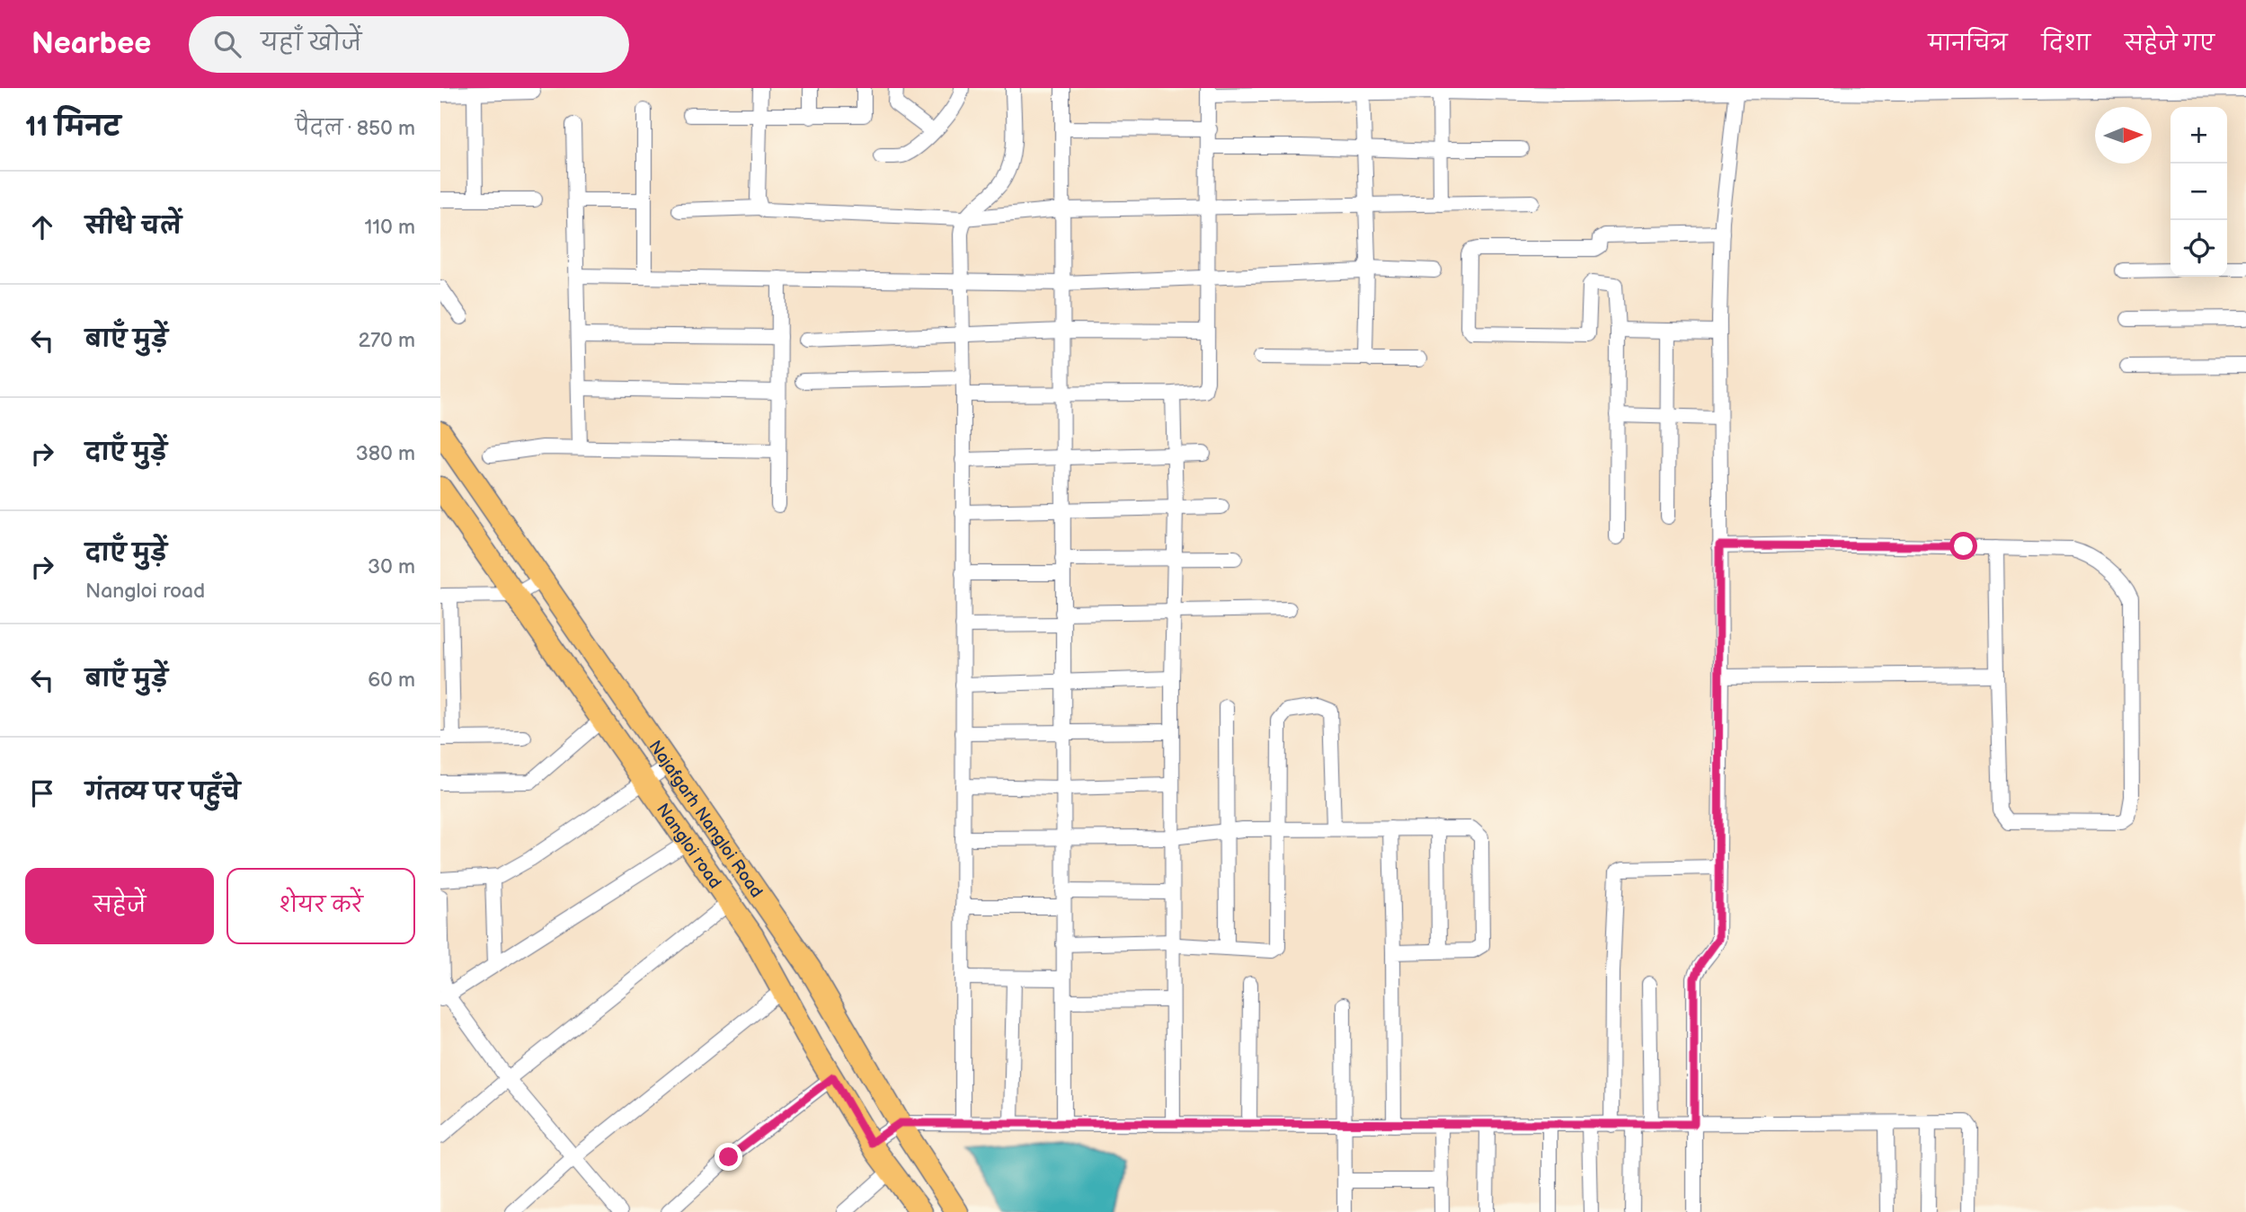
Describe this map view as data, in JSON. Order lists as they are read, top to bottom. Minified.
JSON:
{"streets":{"main road":["Najafgarh Nangloi Road","Nangloi road"]},"north":"right","page":{"header":"Nearbee","search":"यहाँ खोजें","nav":["मानचित्र","दिशा","सहेजे गए"],"heading":["11 मिनट","पैदल · 850 m"],"map_buttons":["+","−"],"list":[["सीधे चलें","110 m"],["बाएँ मुड़ें","270 m"],["दाएँ मुड़ें","380 m"],["दाएँ मुड़ें","Nangloi road","30 m"],["बाएँ मुड़ें","60 m"],"गंतव्य पर पहुँचे"],"buttons":["सहेजें","शेयर करें"]}}
